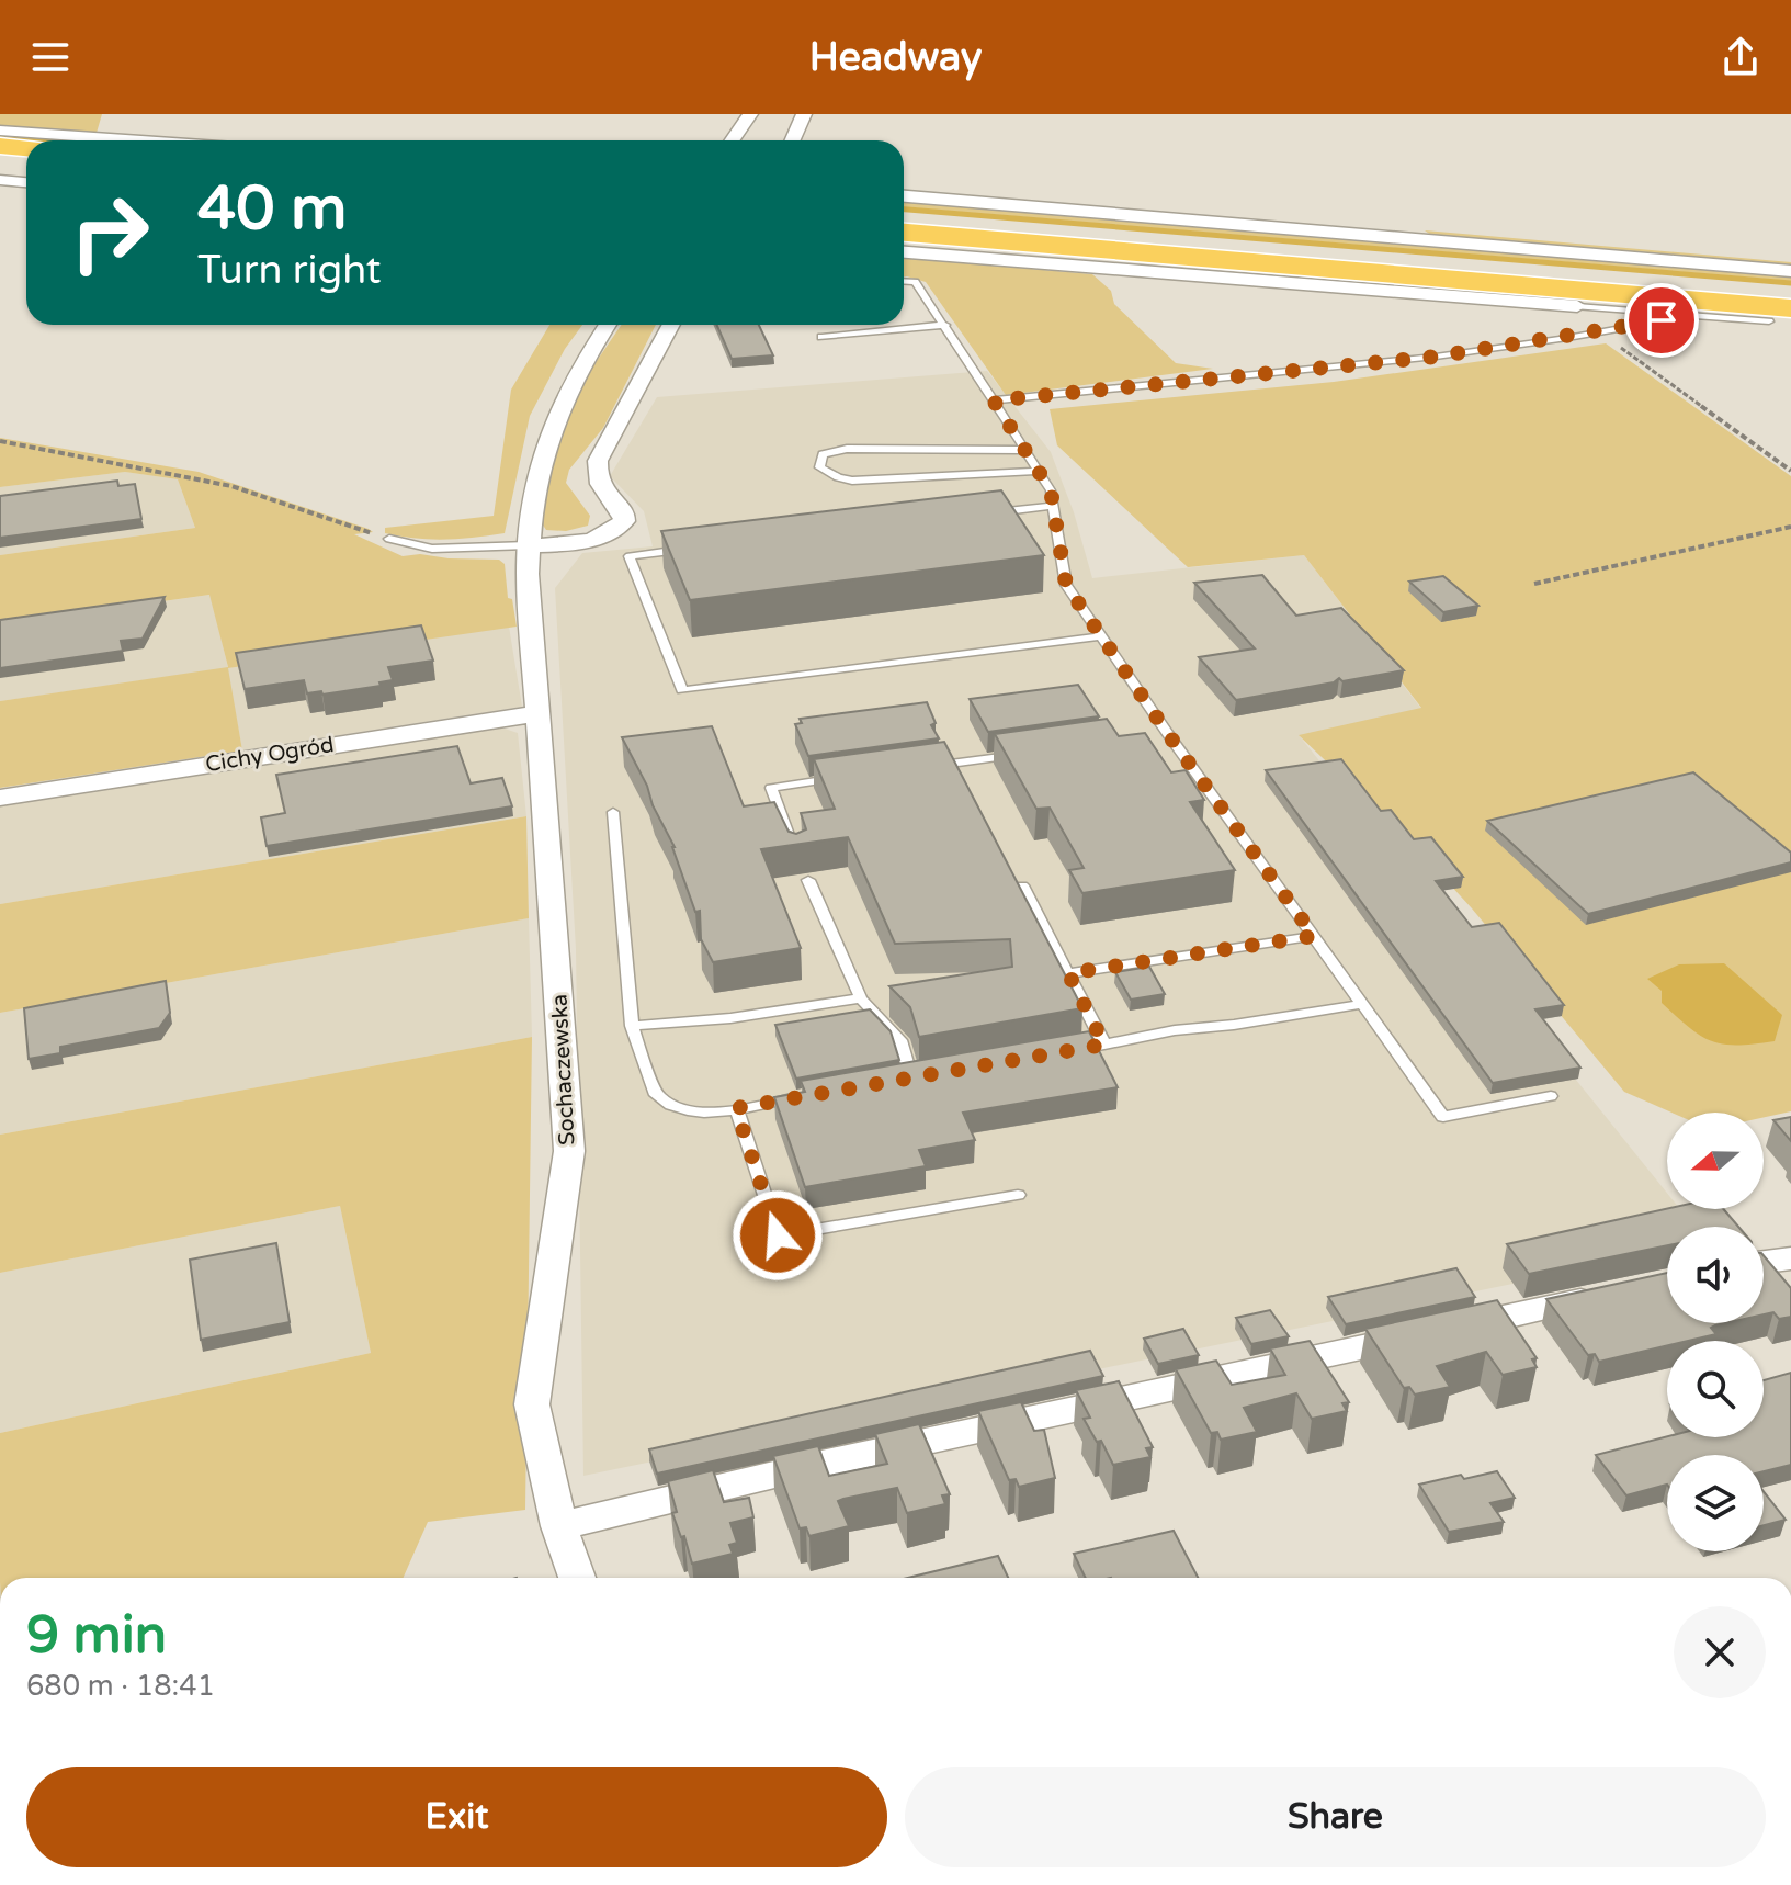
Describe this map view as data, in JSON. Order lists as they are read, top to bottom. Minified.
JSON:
{"streets":{"street":["Cichy Ogród","Sochaczewska"]},"crossings":[["Cichy Ogród","Sochaczewska"]],"north":"left","page":{"header":"Headway","turn":["40 m","Turn right"],"heading":["9 min","680 m · 18:41"],"buttons":["Exit","Share"]}}
